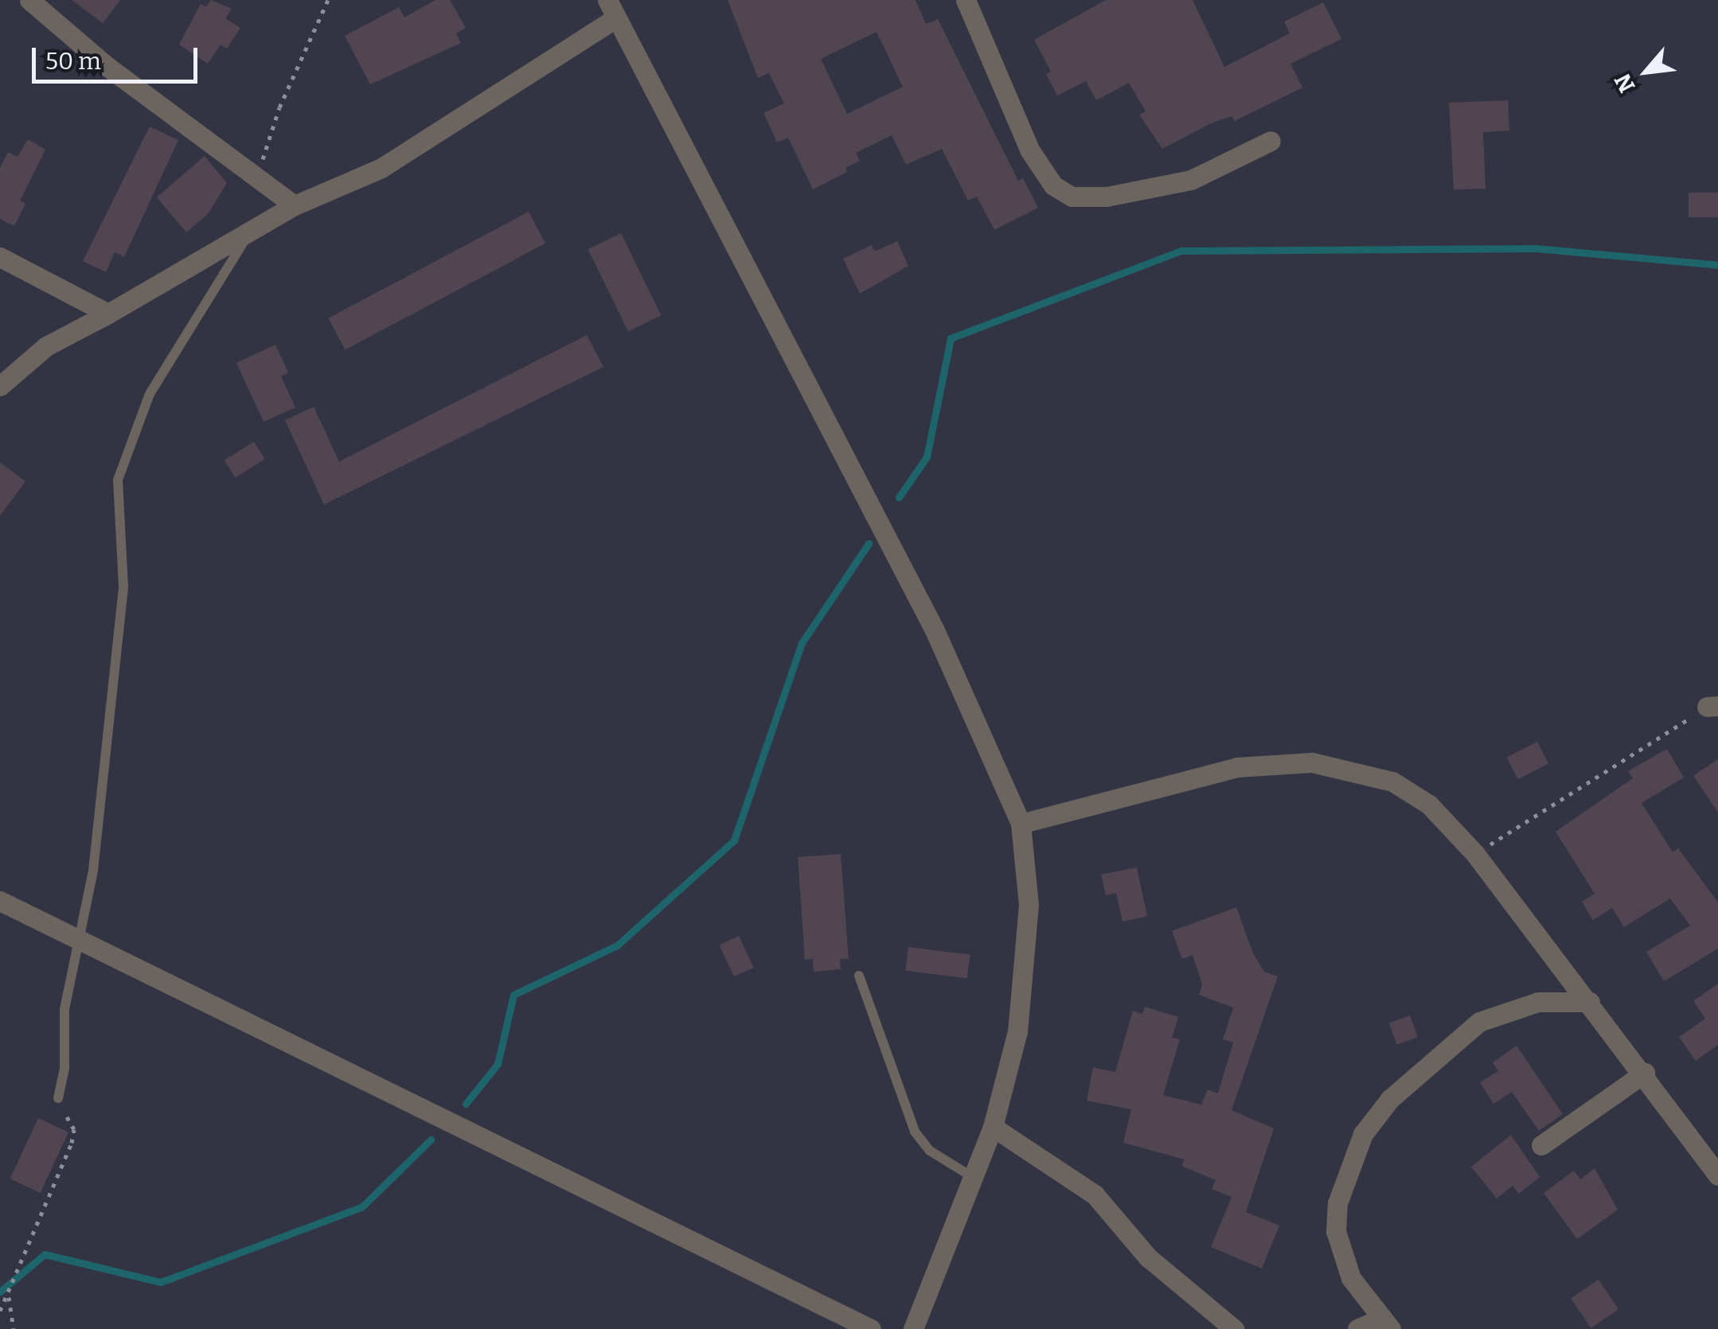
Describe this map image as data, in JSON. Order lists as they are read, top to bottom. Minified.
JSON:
{"scale_bar":"50 m","north":"bottom left"}
